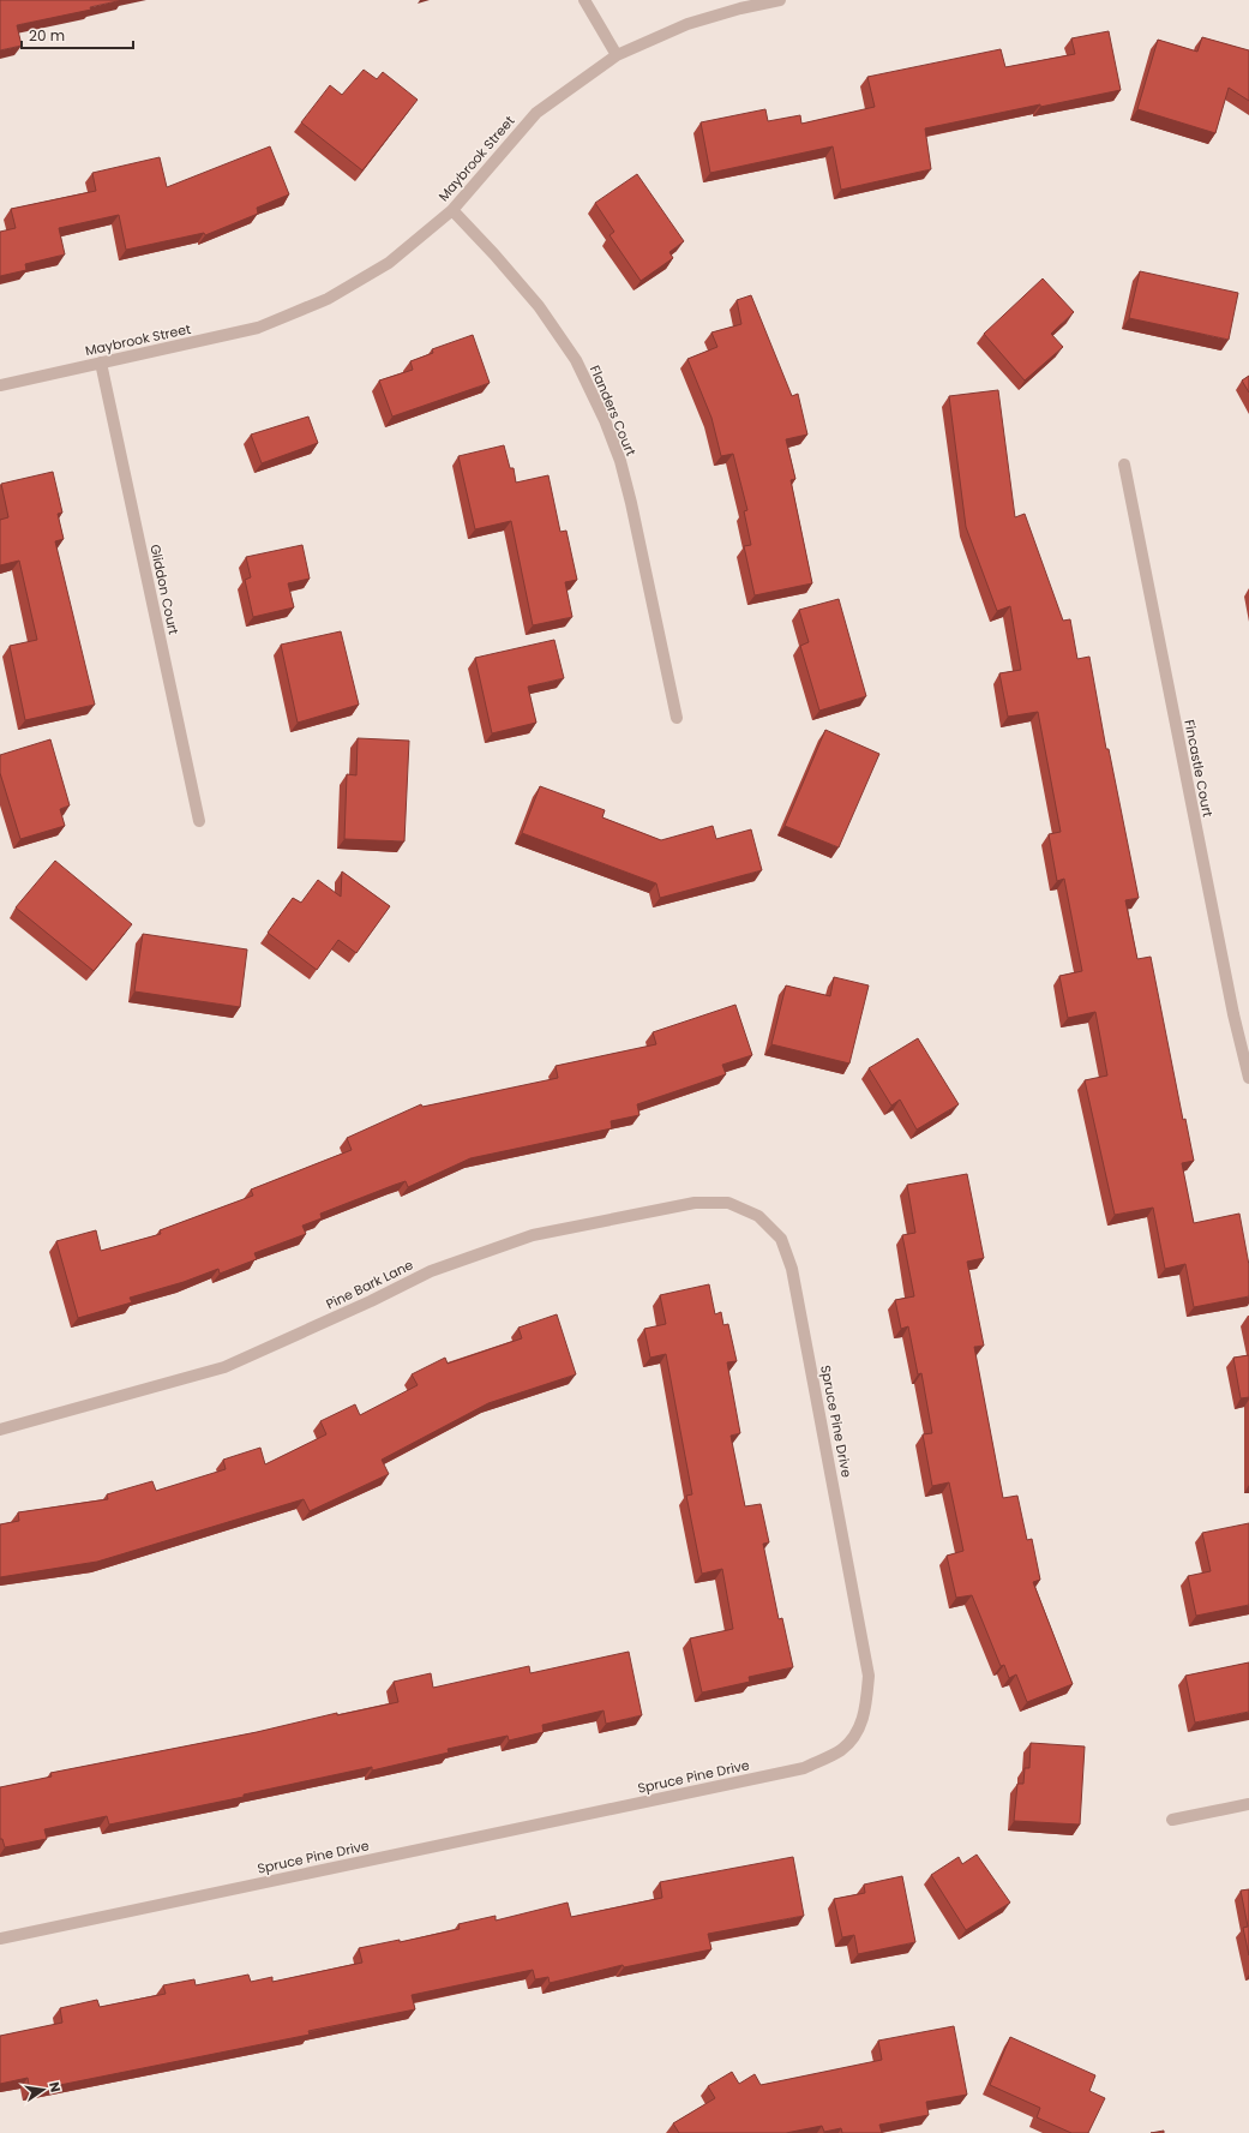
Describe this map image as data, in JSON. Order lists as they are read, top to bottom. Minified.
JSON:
{"streets":{"street":["Maybrook Street","Flanders Court","Gliddon Court","Fincastle Court","Pine Bark Lane","Spruce Pine Drive"]},"crossings":[["Maybrook Street","Flanders Court"],["Maybrook Street","Gliddon Court"],["Pine Bark Lane","Spruce Pine Drive"]],"scale_bar":"20 m","north":"right"}
